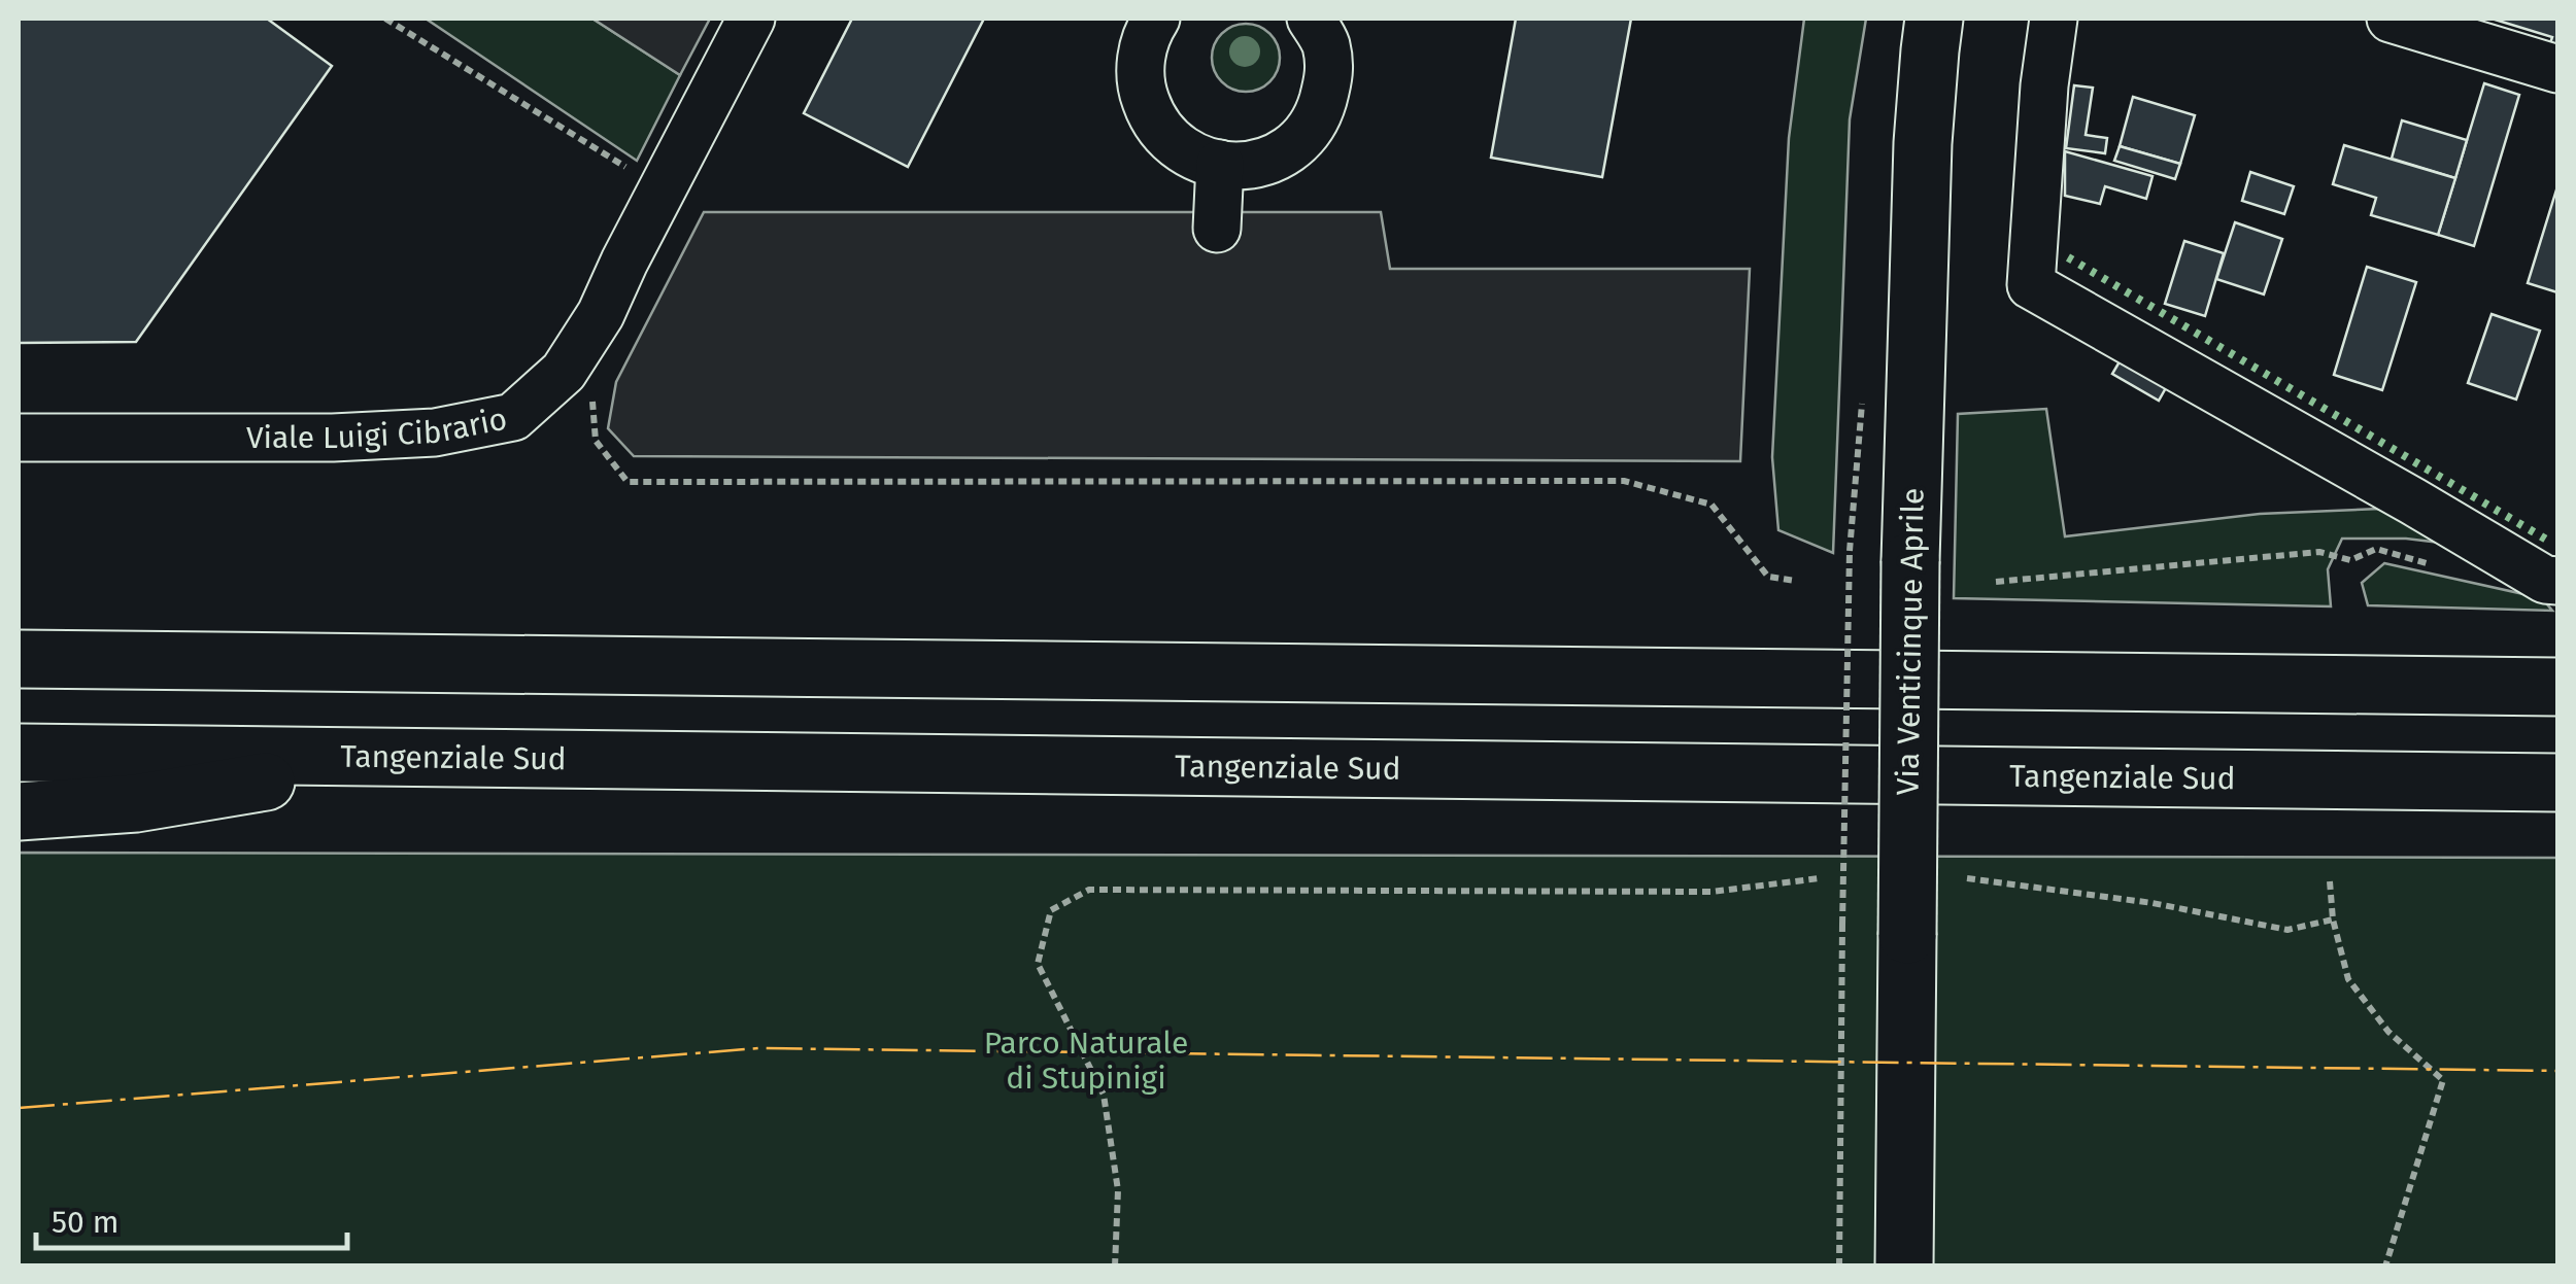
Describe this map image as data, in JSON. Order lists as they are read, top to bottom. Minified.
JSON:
{"streets":{"main road":["Via Venticinque Aprile","Tangenziale Sud"],"street":["Viale Luigi Cibrario"]},"parks":["Parco Naturale di Stupinigi"],"scale_bar":"50 m"}
